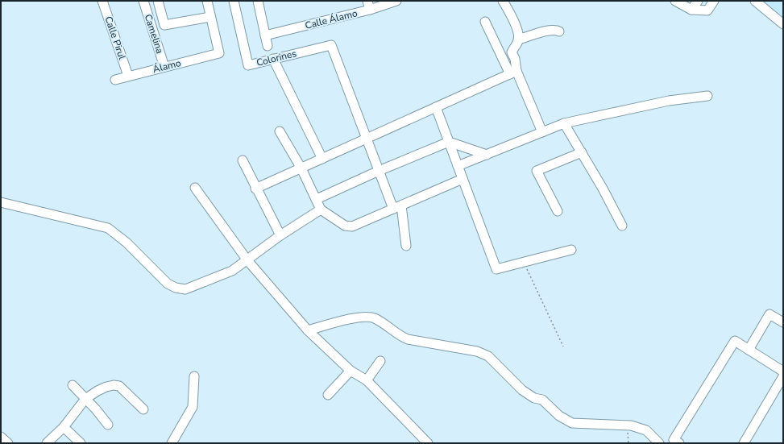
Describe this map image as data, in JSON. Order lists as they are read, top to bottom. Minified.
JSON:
{"streets":{"street":["Calle Álamo","Camelina","Calle Pirul","Colorines","Álamo"]},"crossings":[["Camelina","Álamo"],["Calle Pirul","Álamo"]]}
